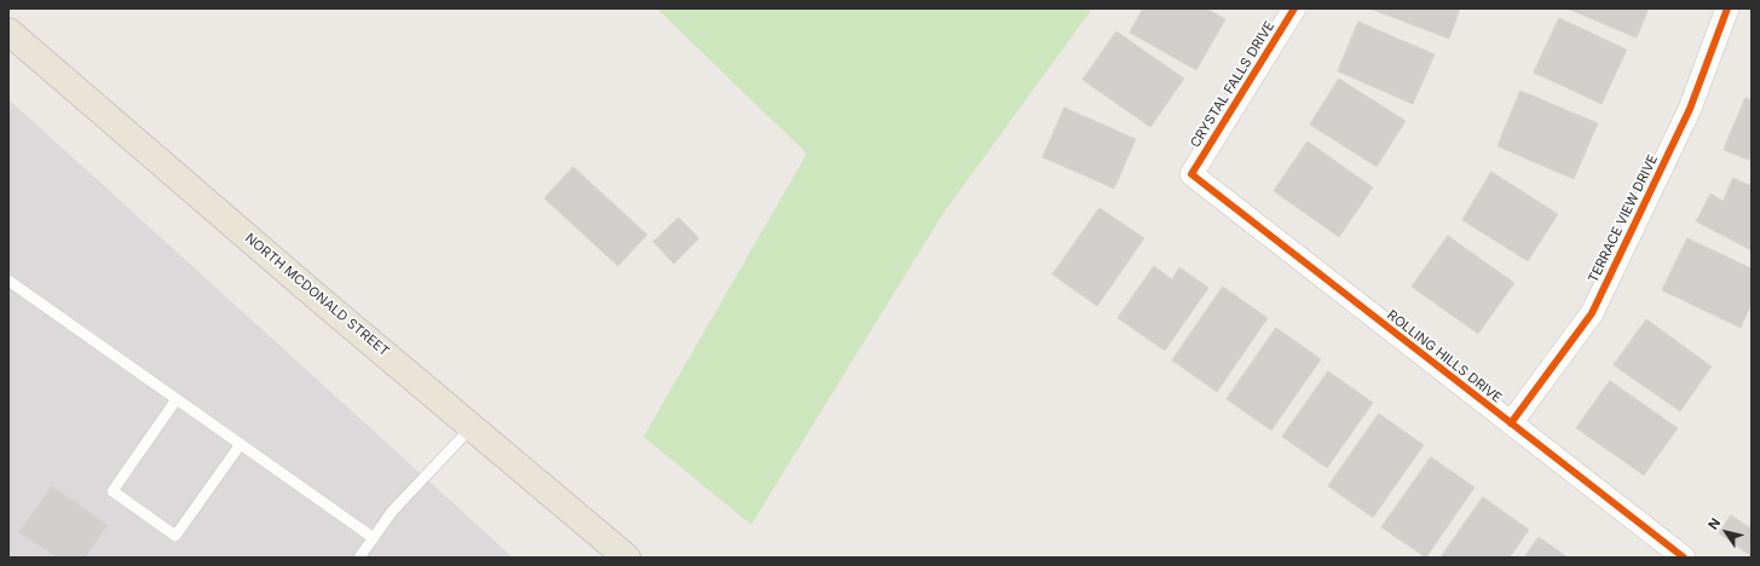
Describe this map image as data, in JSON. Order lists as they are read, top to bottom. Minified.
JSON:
{"streets":{"main road":["NORTH MCDONALD STREET"],"street":["CRYSTAL FALLS DRIVE","TERRACE VIEW DRIVE","ROLLING HILLS DRIVE"]},"crossings":[["CRYSTAL FALLS DRIVE","ROLLING HILLS DRIVE"],["TERRACE VIEW DRIVE","ROLLING HILLS DRIVE"]],"north":"top left"}
